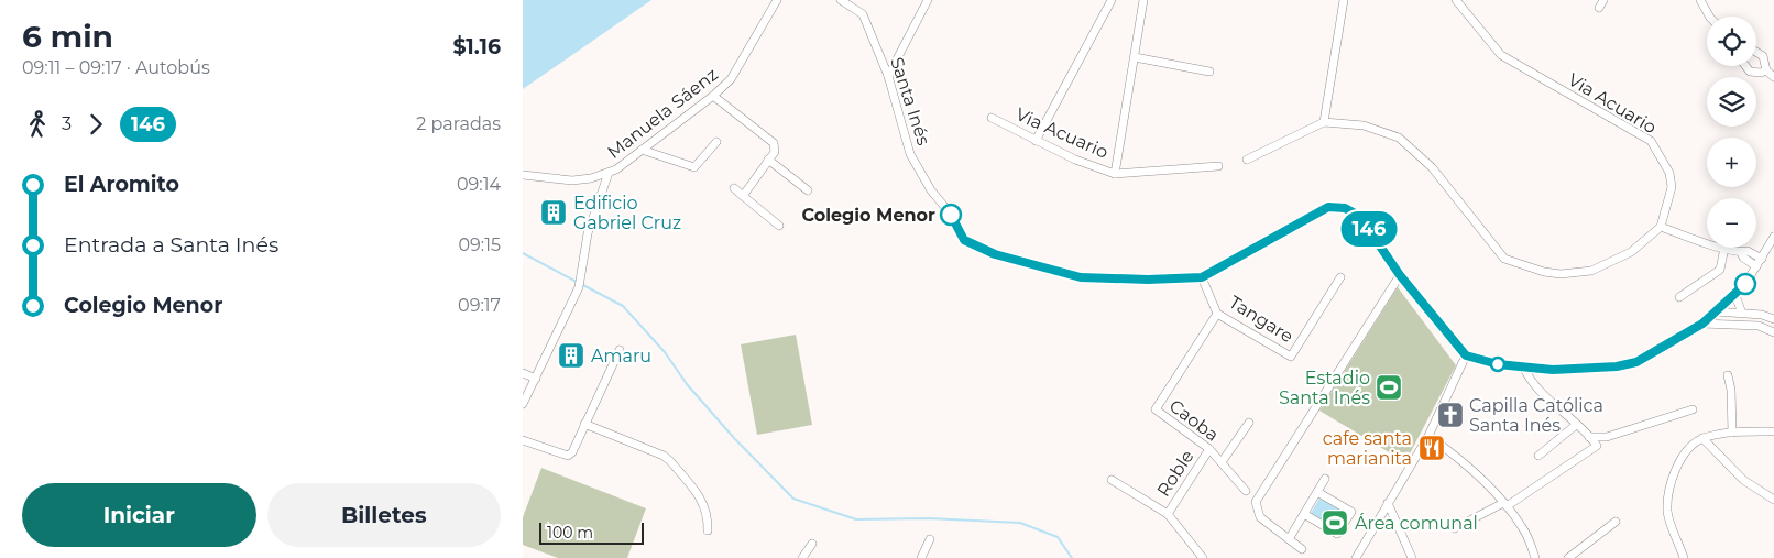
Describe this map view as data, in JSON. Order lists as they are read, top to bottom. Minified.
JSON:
{"streets":{"street":["Santa Inés","Via Acuario","Manuela Sáenz","Tangare","Caoba","Roble"]},"crossings":[["Santa Inés","Tangare"],["Tangare","Caoba"],["Caoba","Roble"]],"places":{"building":["Edificio Gabriel Cruz","Amaru"],"other":["Colegio Menor"],"sports":["Estadio Santa Inés","Área comunal"],"church":["Capilla Católica Santa Inés"],"restaurant":["cafe santa marianita"]},"lines":["bus line 146"],"scale_bar":"100 m","page":{"heading":["6 min","09:11 – 09:17 · Autobús","$1.16"],"on_map":"146","map_buttons":["+","−"],"legs":["3","146","2 paradas"],"list":[{"name":"El Aromito","value":"09:14"},{"name":"Entrada a Santa Inés","value":"09:15"},{"name":"Colegio Menor","value":"09:17"}],"buttons":["Iniciar","Billetes"],"scale":"100 m"}}
